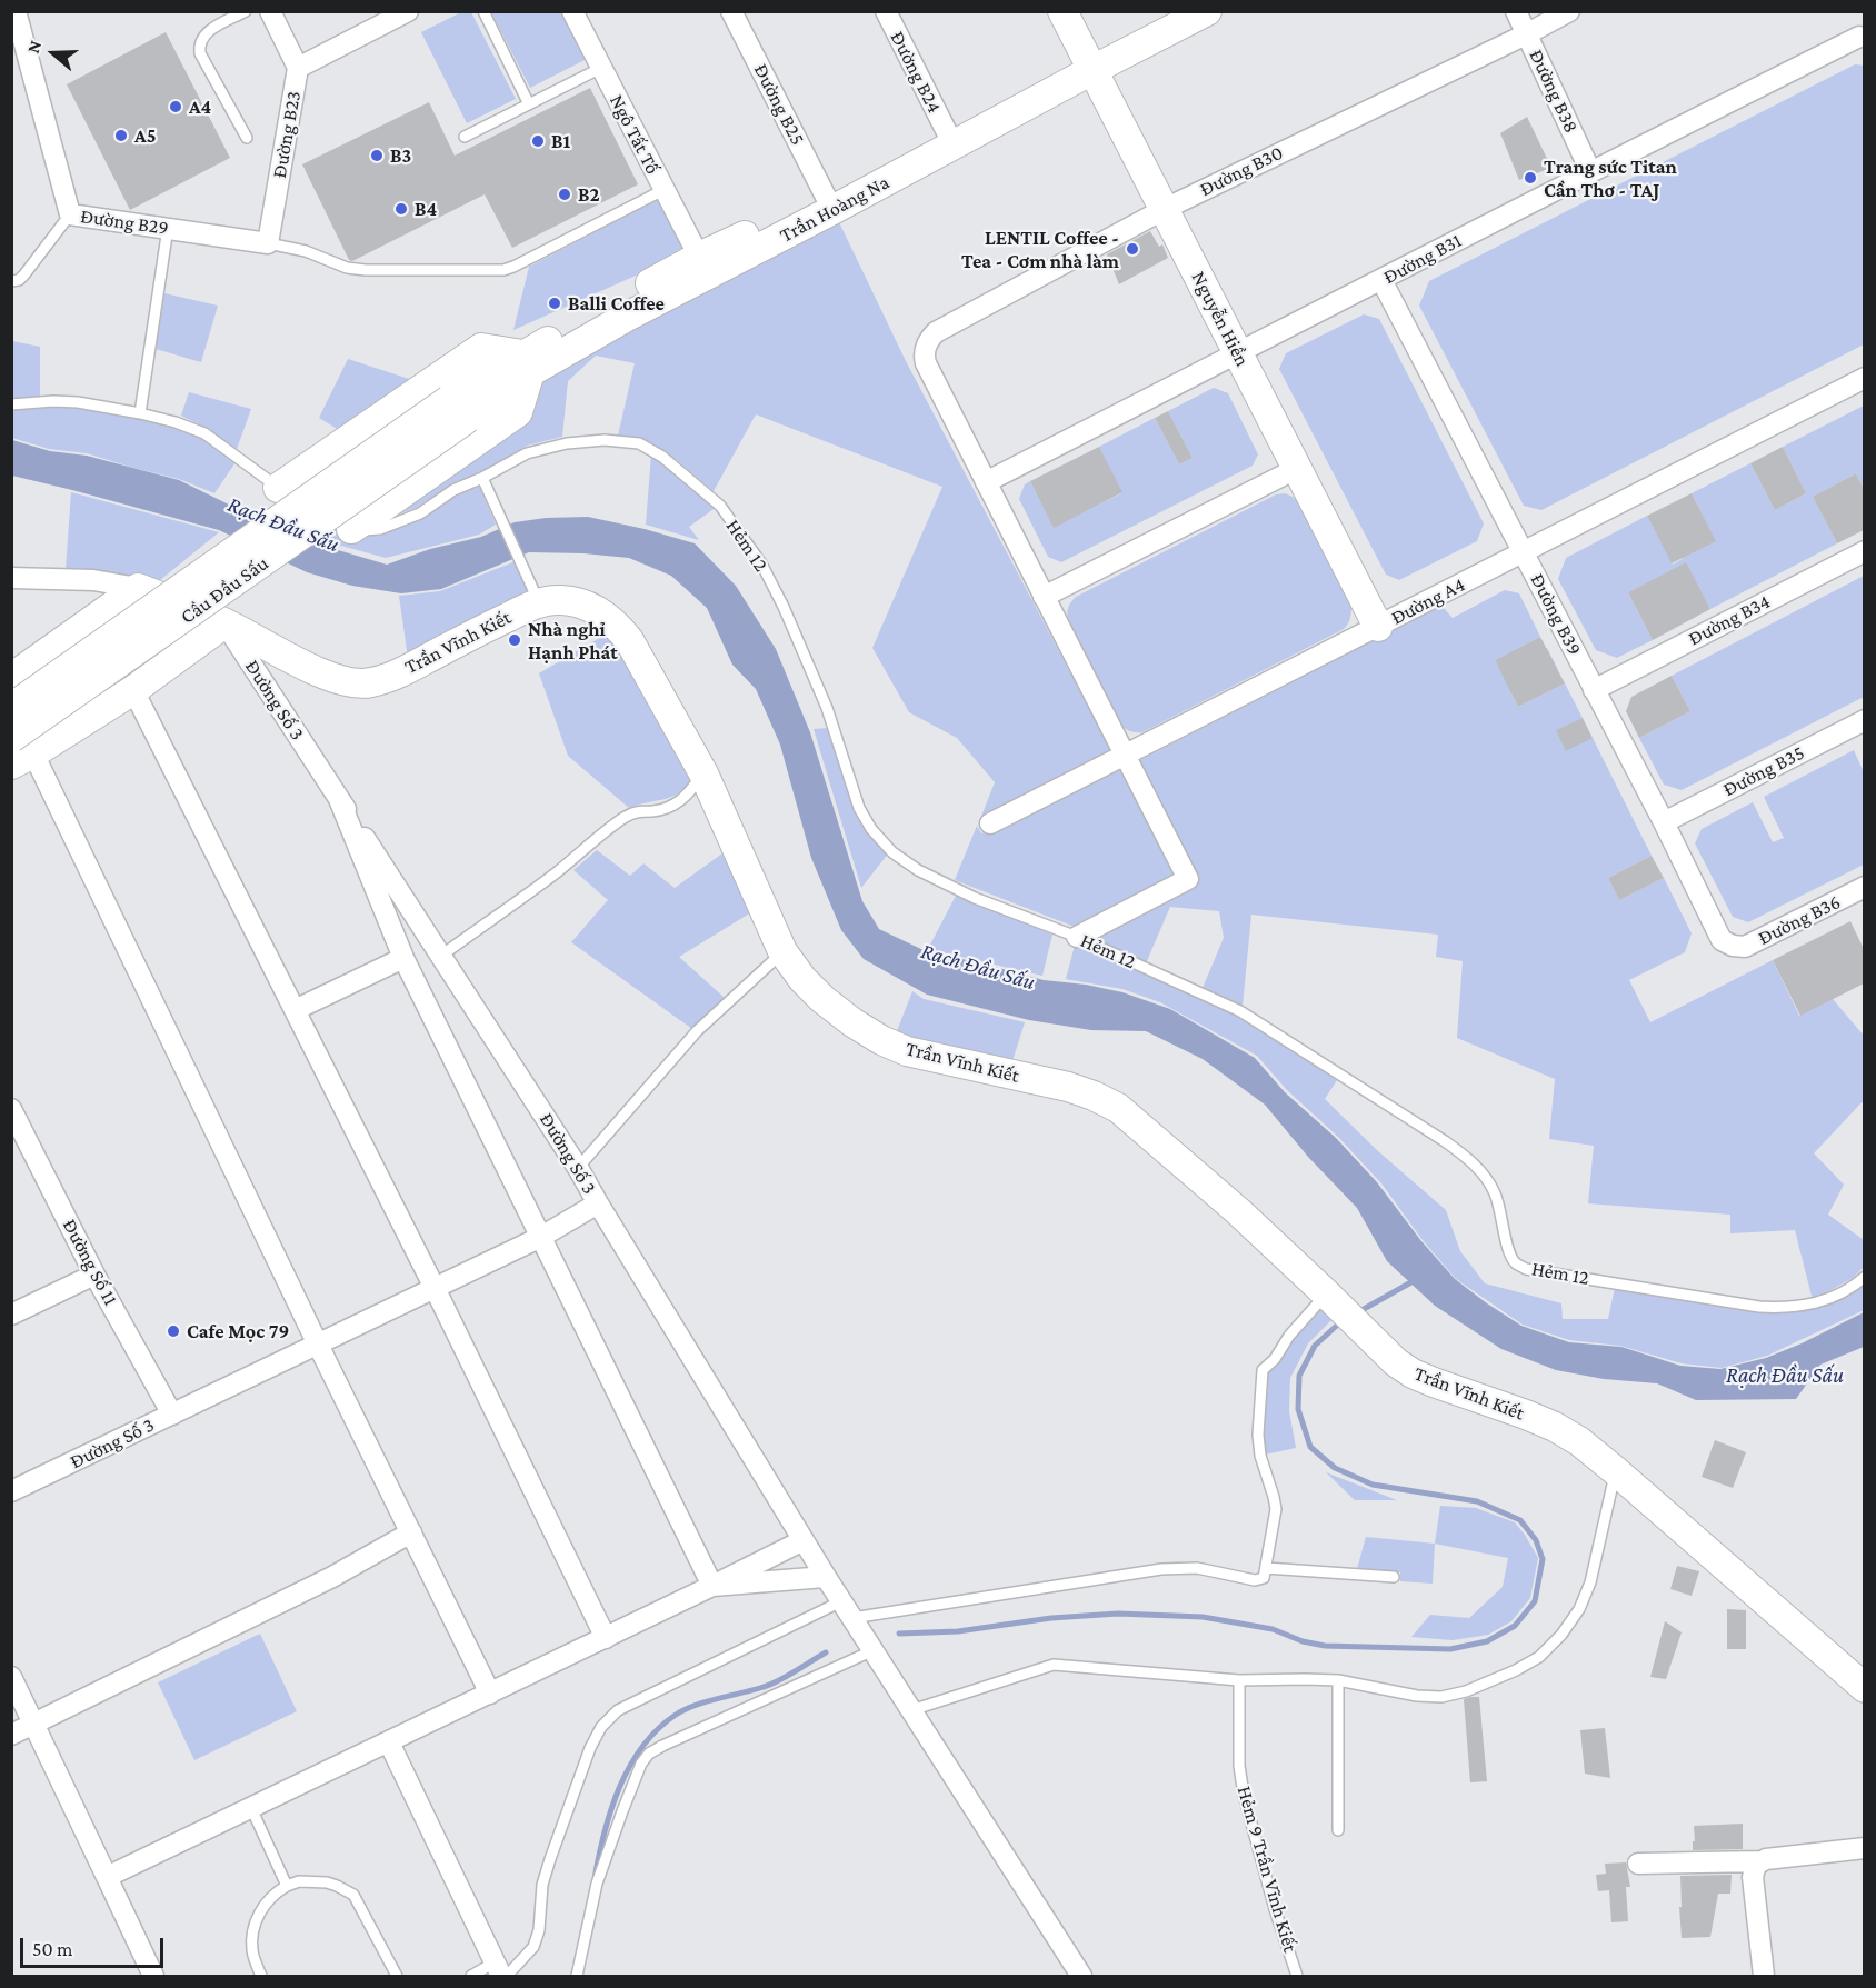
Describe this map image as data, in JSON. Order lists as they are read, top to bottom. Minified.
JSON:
{"streets":{"main road":["Trần Hoàng Na","Nguyễn Hiền","Cầu Đầu Sấu","Trần Vĩnh Kiết"],"street":["Đường B24","Đường B38","Đường B25","Đường B23","Ngô Tất Tố","Đường B30","Đường B29","Đường B31","Đường A4","Đường B39","Đường B34","Đường Số 3","Đường B35","Đường B36","Đường Số 11"],"lane":["Hẻm 12","Hẻm 9 Trần Vĩnh Kiết"]},"crossings":[["Đường B24","Trần Hoàng Na"],["Đường B38","Đường B30"],["Đường B38","Đường B31"],["Đường B25","Trần Hoàng Na"],["Đường B23","Đường B29"],["Ngô Tất Tố","Trần Hoàng Na"],["Đường B30","Đường B31"],["Đường B30","Nguyễn Hiền"],["Trần Hoàng Na","Nguyễn Hiền"],["Trần Hoàng Na","Cầu Đầu Sấu"],["Đường B31","Nguyễn Hiền"],["Đường B31","Đường B39"],["Nguyễn Hiền","Đường A4"],["Đường A4","Đường B39"],["Đường B39","Đường B34"],["Đường B39","Đường B35"],["Đường B39","Đường B36"],["Trần Vĩnh Kiết","Đường Số 3"],["Đường Số 3","Đường Số 11"]],"water":["Rạch Đầu Sấu"],"places":["A4","A5","B1","B3","Trang sức Titan Cần Thơ - TAJ","B2","B4","LENTIL Coffee - Tea - Cơm nhà làm","Balli Coffee","Nhà nghỉ Hạnh Phát","Cafe Mọc 79"],"scale_bar":"50 m","north":"left"}
